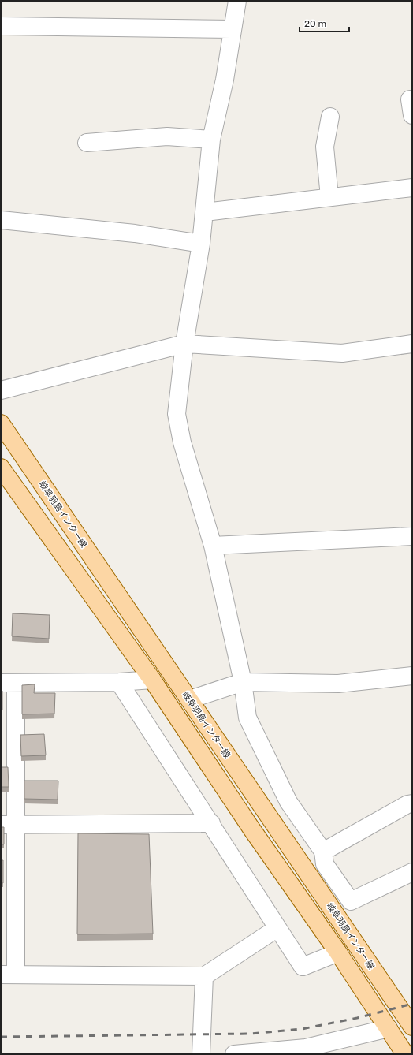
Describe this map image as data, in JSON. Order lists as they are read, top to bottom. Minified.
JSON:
{"streets":{"main road":["岐阜羽島インター線"]},"scale_bar":"20 m"}
